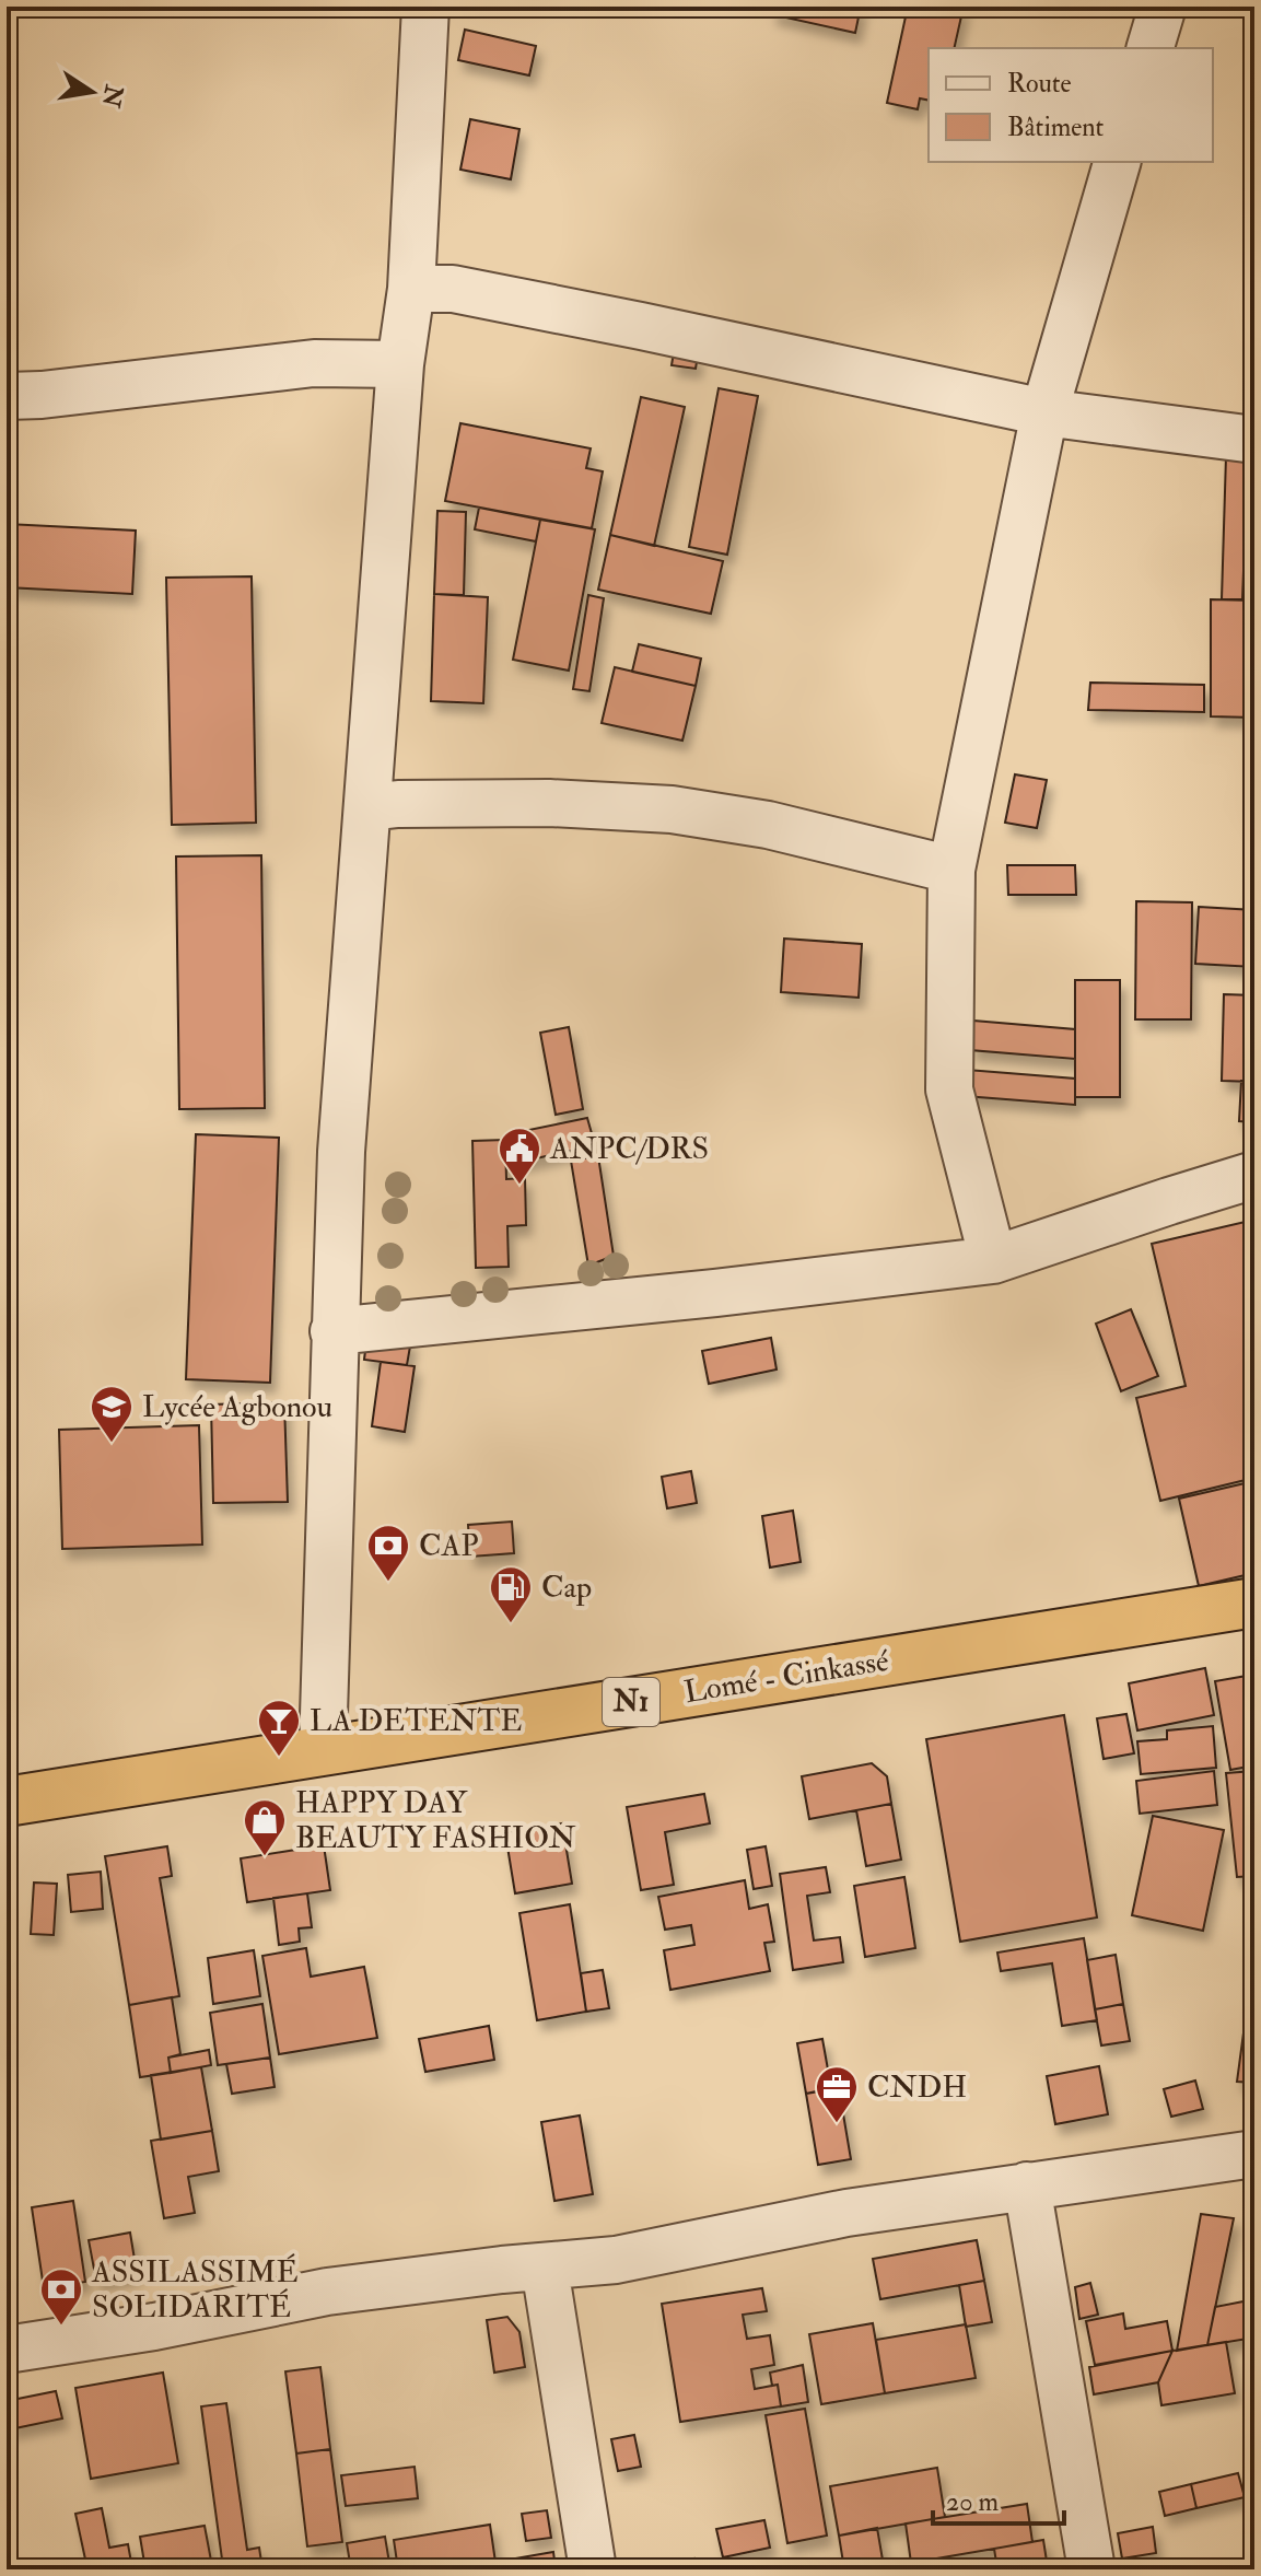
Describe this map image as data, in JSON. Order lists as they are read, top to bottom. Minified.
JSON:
{"streets":{"highway":["Lomé - Cinkassé","N1"]},"places":{"public building":["ANPC/DRS"],"school or university":["Lycée Agbonou"],"bank":["CAP","ASSILASSIMÉ SOLIDARITÉ"],"fuel station":["Cap"],"bar":["LA DETENTE"],"shop":["HAPPY DAY BEAUTY FASHION"],"office":["CNDH"]},"legend":["Route","Bâtiment"],"scale_bar":"20 m","north":"right"}
